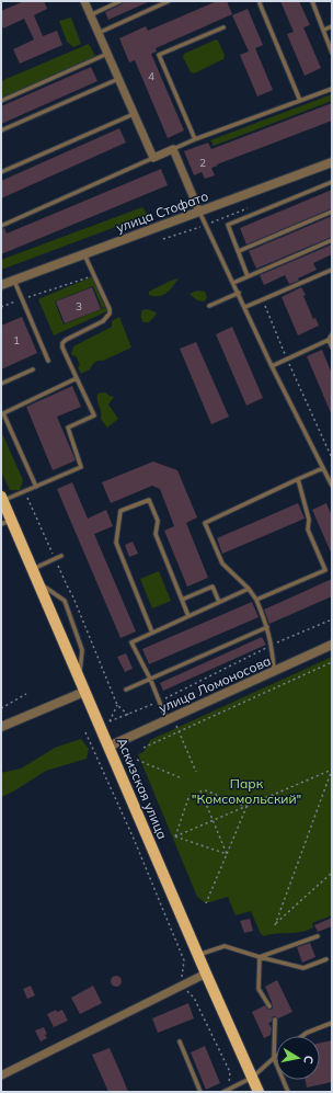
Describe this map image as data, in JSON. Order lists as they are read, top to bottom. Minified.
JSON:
{"streets":{"main road":["Аскизская улица"],"street":["улица Стофато","улица Ломоносова"]},"crossings":[["улица Ломоносова","Аскизская улица"]],"parks":["Парк \"Комсомольский\""],"house_numbers":["4","2","3","1"],"north":"right"}
